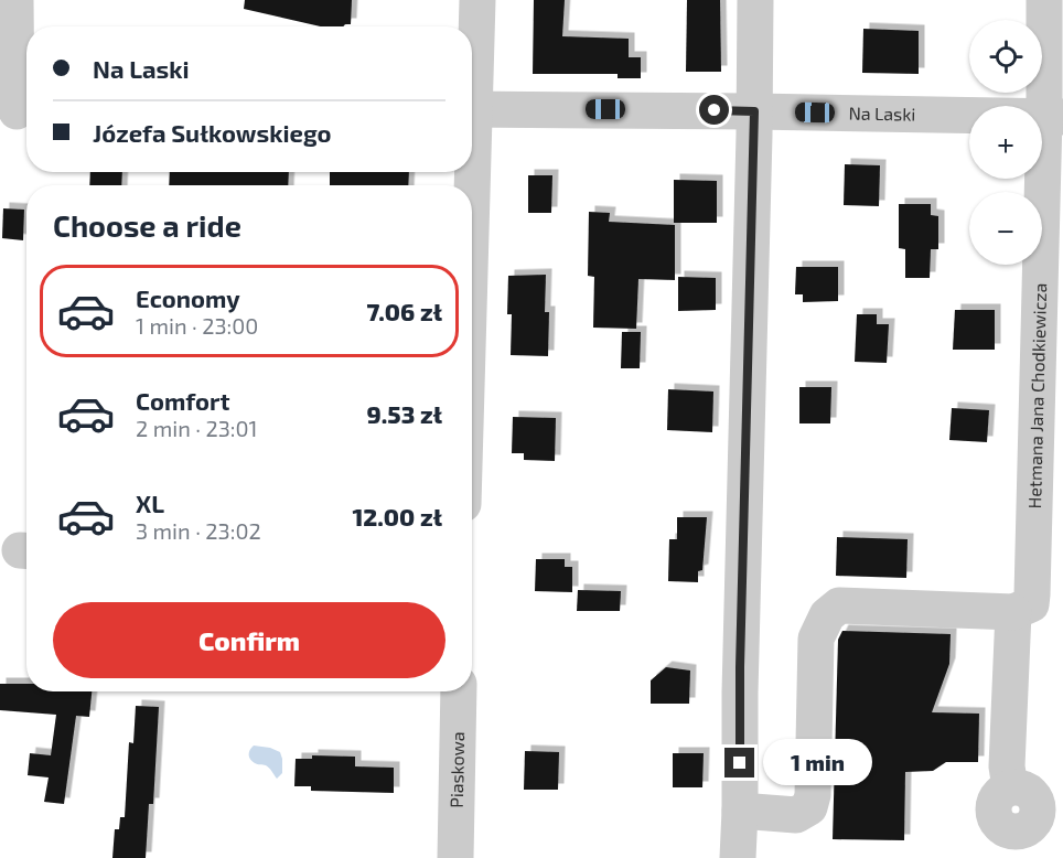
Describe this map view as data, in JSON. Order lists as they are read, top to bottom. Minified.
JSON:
{"streets":{"street":["Na Laski","Hetmana Jana Chodkiewicza","Piaskowa"]},"crossings":[["Na Laski","Hetmana Jana Chodkiewicza"]],"page":{"map_buttons":["+","−"],"banner":["Na Laski","Józefa Sułkowskiego"],"heading":"Choose a ride","list":[{"name":"Economy","note":"1 min · 23:00","value":"7.06 zł"},{"name":"Comfort","note":"2 min · 23:01","value":"9.53 zł"},{"name":"XL","note":"3 min · 23:02","value":"12.00 zł"}],"buttons":"Confirm","bubble":"1 min"}}
